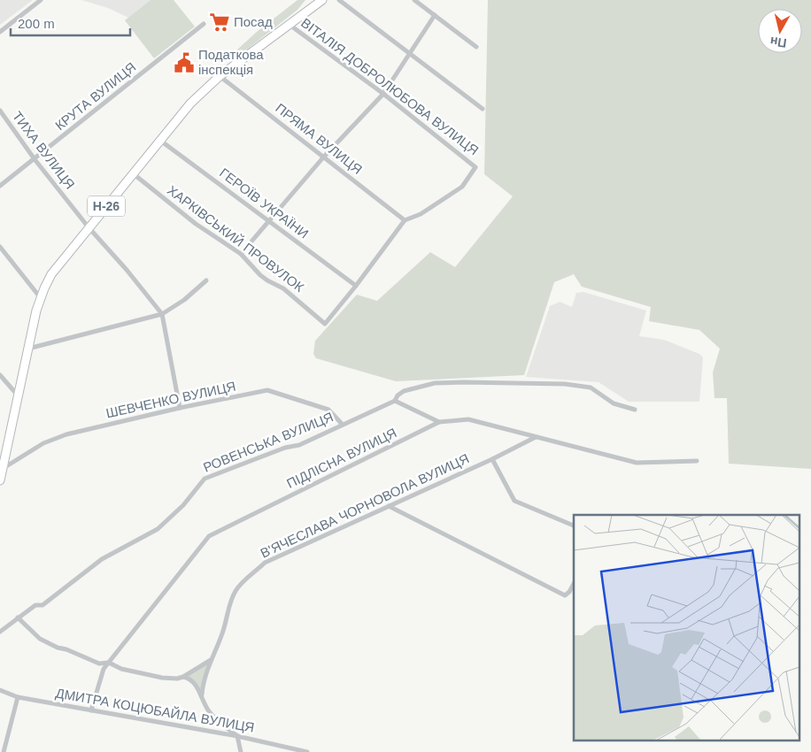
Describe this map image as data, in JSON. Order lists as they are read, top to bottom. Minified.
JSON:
{"streets":{"main road":["Н-26"],"street":["ВІТАЛІЯ ДОБРОЛЮБОВА ВУЛИЦЯ","КРУТА ВУЛИЦЯ","ПРЯМА ВУЛИЦЯ","ТИХА ВУЛИЦЯ","ГЕРОЇВ УКРАЇНИ","ХАРКІВСЬКИЙ ПРОВУЛОК","ШЕВЧЕНКО ВУЛИЦЯ","РОВЕНСЬКА ВУЛИЦЯ","ПІДЛІСНА ВУЛИЦЯ","В'ЯЧЕСЛАВА ЧОРНОВОЛА ВУЛИЦЯ","ДМИТРА КОЦЮБАЙЛА ВУЛИЦЯ"]},"crossings":[["ВІТАЛІЯ ДОБРОЛЮБОВА ВУЛИЦЯ","ПРЯМА ВУЛИЦЯ"],["ВІТАЛІЯ ДОБРОЛЮБОВА ВУЛИЦЯ","Н-26"],["КРУТА ВУЛИЦЯ","ТИХА ВУЛИЦЯ"],["ПРЯМА ВУЛИЦЯ","Н-26"],["ТИХА ВУЛИЦЯ","Н-26"],["ТИХА ВУЛИЦЯ","ШЕВЧЕНКО ВУЛИЦЯ"],["ГЕРОЇВ УКРАЇНИ","Н-26"],["ГЕРОЇВ УКРАЇНИ","ХАРКІВСЬКИЙ ПРОВУЛОК"],["Н-26","ХАРКІВСЬКИЙ ПРОВУЛОК"],["Н-26","ШЕВЧЕНКО ВУЛИЦЯ"],["ШЕВЧЕНКО ВУЛИЦЯ","РОВЕНСЬКА ВУЛИЦЯ"],["ПІДЛІСНА ВУЛИЦЯ","В'ЯЧЕСЛАВА ЧОРНОВОЛА ВУЛИЦЯ"],["ПІДЛІСНА ВУЛИЦЯ","ДМИТРА КОЦЮБАЙЛА ВУЛИЦЯ"]],"places":{"supermarket":["Посад"],"public building":["Податкова інспекція"]},"scale_bar":"200 m","north":"bottom"}
